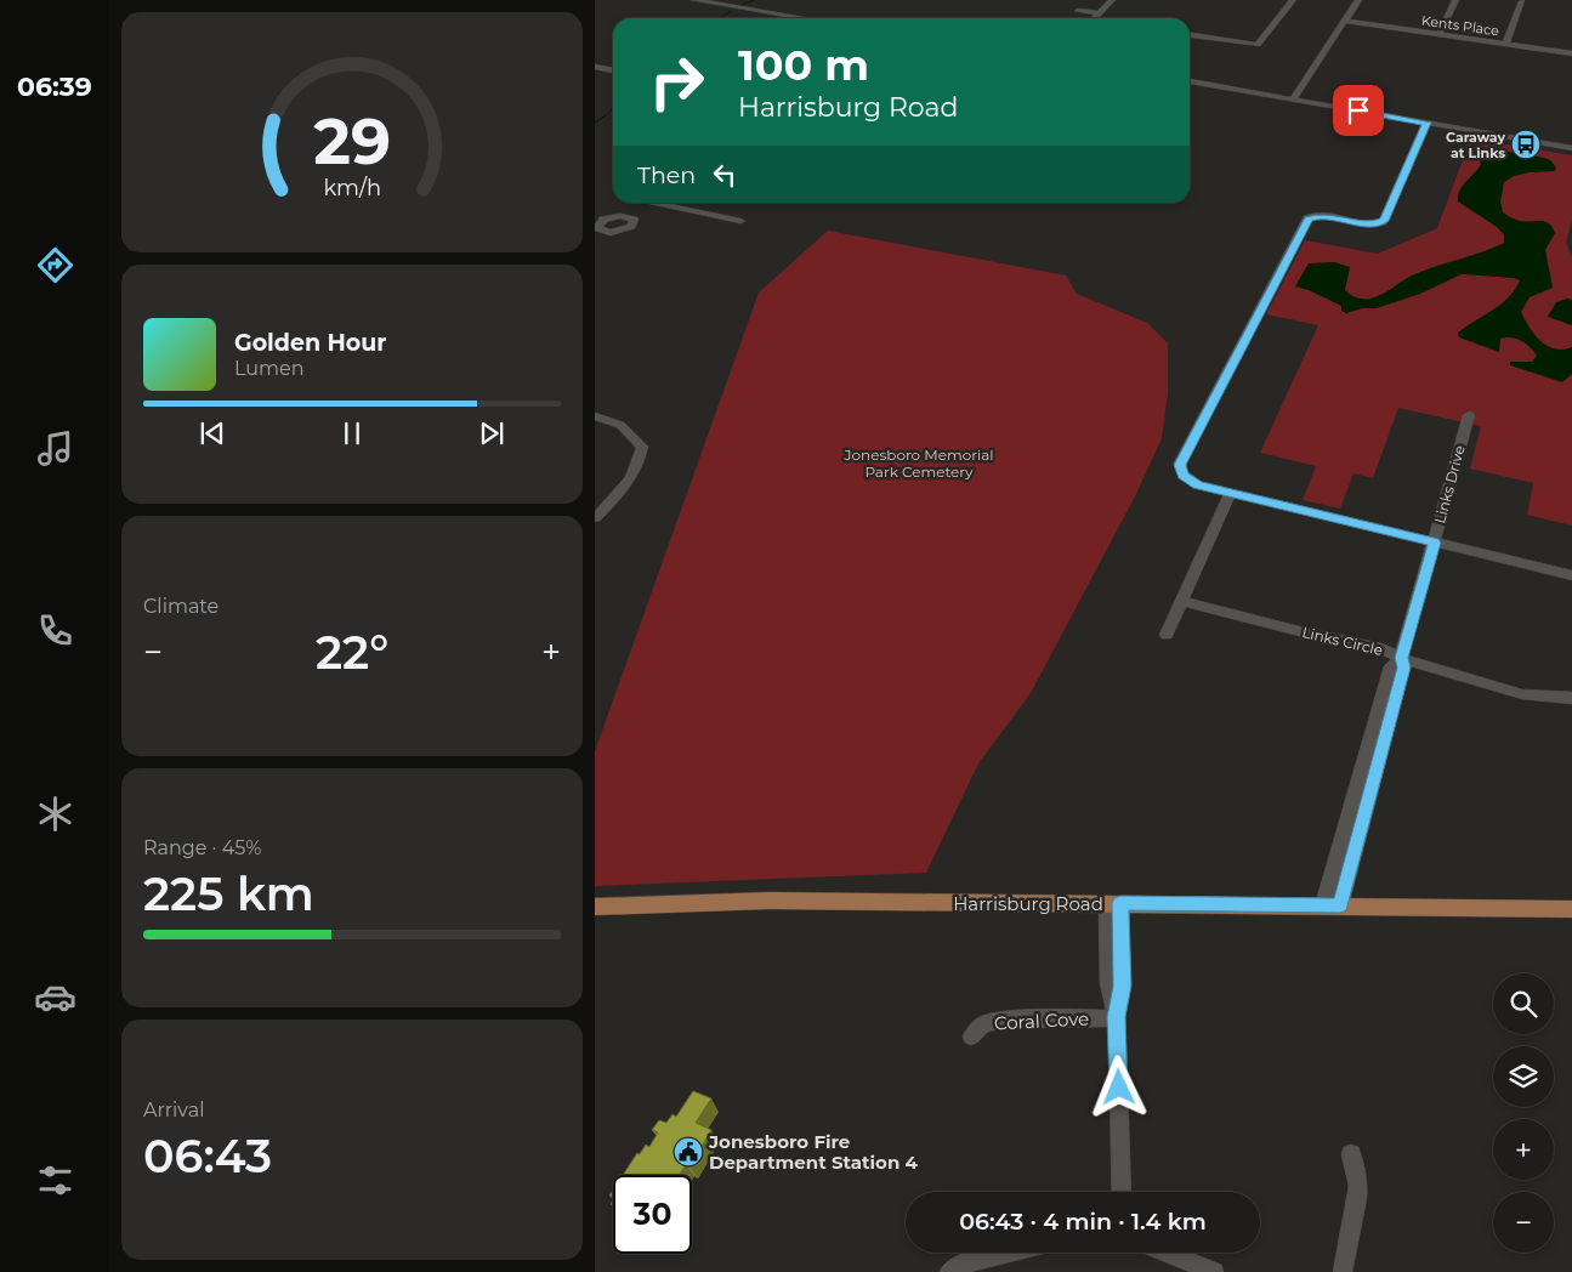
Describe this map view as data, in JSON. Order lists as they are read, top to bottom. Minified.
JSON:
{"streets":{"main road":["Harrisburg Road"],"street":["Kents Place","Links Drive","Links Circle","Coral Cove"]},"crossings":[["Links Drive","Links Circle"],["Links Drive","Harrisburg Road"]],"parks":["Jonesboro Memorial Park Cemetery"],"places":{"bus stop":["Caraway at Links"],"public building":["Jonesboro Fire Department Station 4"]},"page":{"tabs":"06:39","turn":["100 m","Harrisburg Road"],"then":"Then","song":["Golden Hour","Lumen"],"tile":["Climate",["Range · 45%","225 km"],["Arrival","06:43"]],"heat":["−","22°","+"],"map_buttons":["+","−"],"limit":"30","trip":"06:43 · 4 min · 1.4 km","gauge":["29","km/h"]}}
